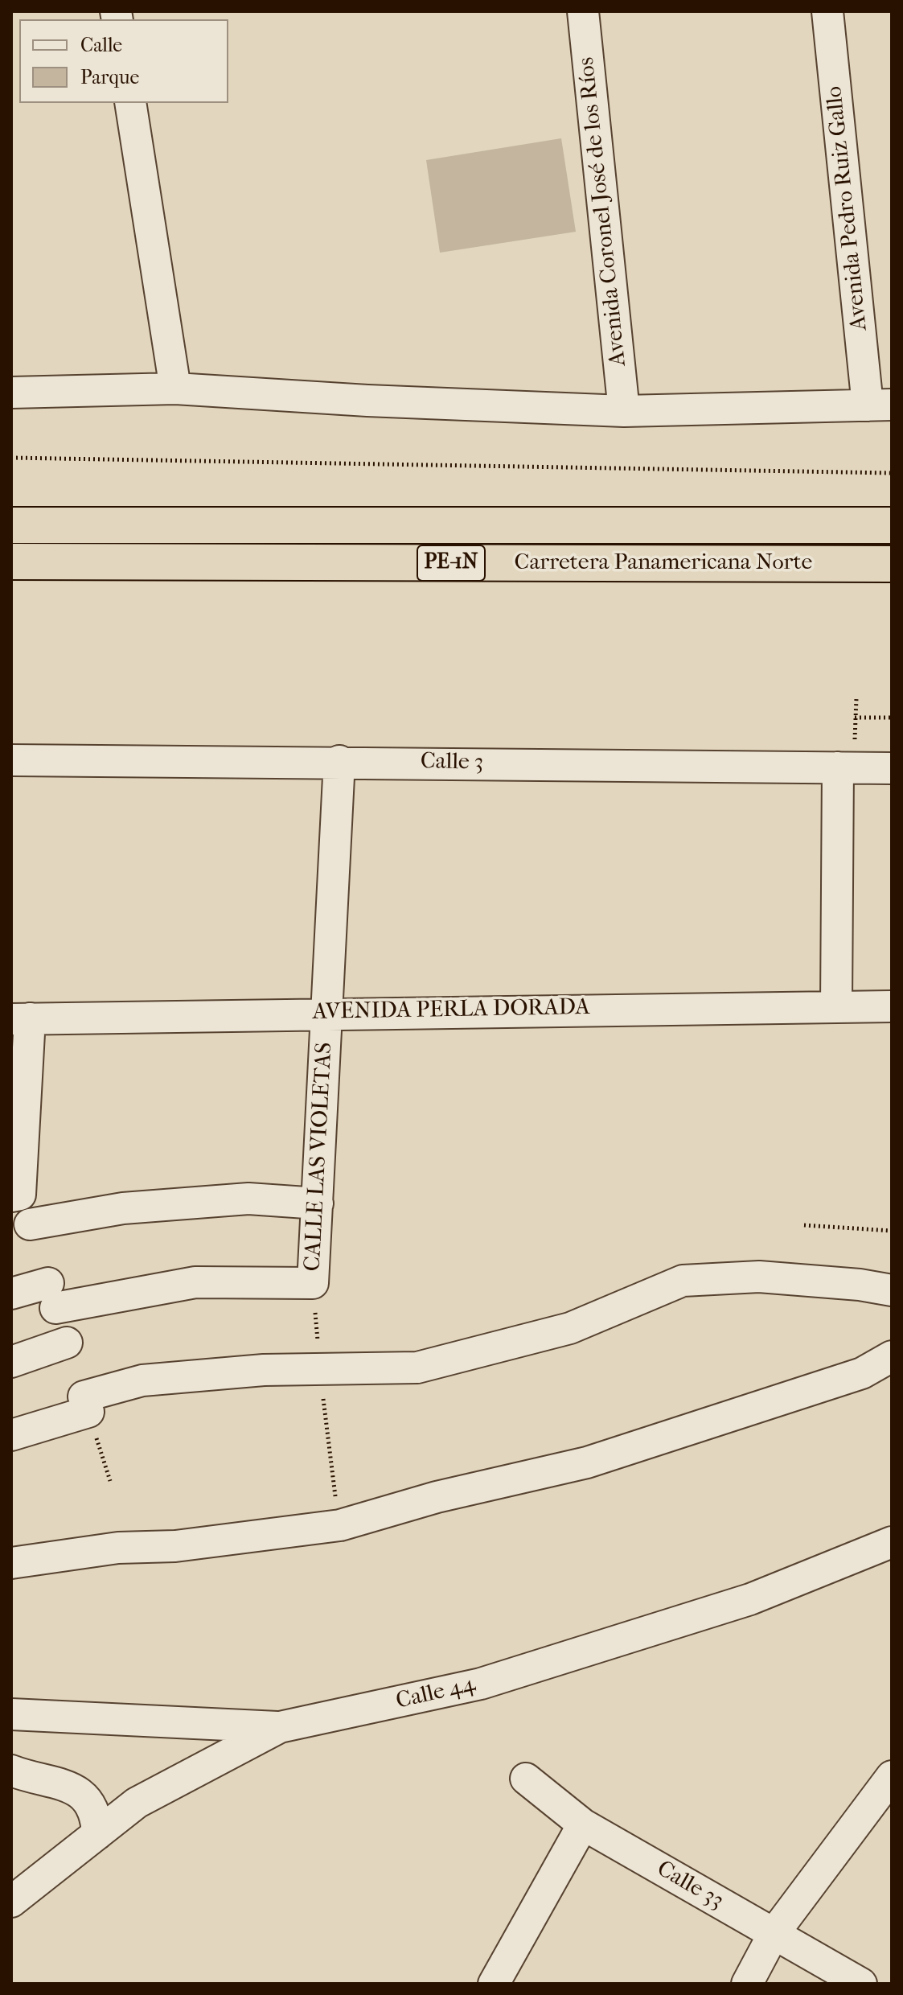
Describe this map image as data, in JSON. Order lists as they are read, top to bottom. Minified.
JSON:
{"streets":{"highway":["PE-1N","Carretera Panamericana Norte"],"street":["Avenida Pedro Ruiz Gallo","Avenida Coronel José de los Ríos","Calle 3","AVENIDA PERLA DORADA","CALLE LAS VIOLETAS","Calle 44","Calle 33"]},"crossings":[["Calle 3","CALLE LAS VIOLETAS"],["AVENIDA PERLA DORADA","CALLE LAS VIOLETAS"]],"legend":["Calle","Parque"]}
